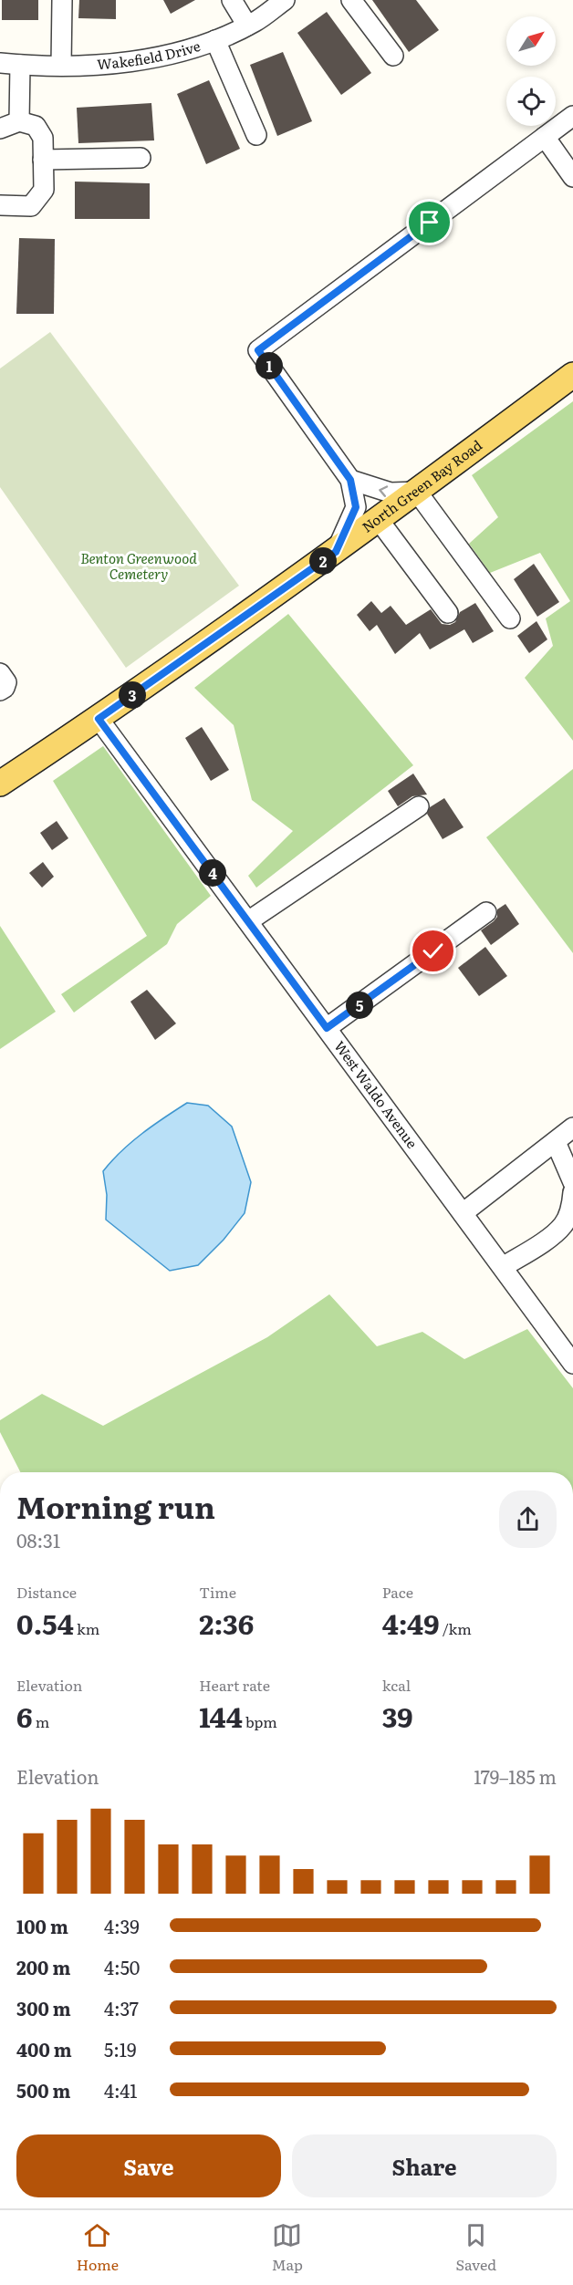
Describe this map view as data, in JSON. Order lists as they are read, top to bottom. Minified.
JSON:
{"streets":{"main road":["North Green Bay Road"],"street":["Wakefield Drive","West Waldo Avenue"]},"crossings":[["North Green Bay Road","West Waldo Avenue"]],"parks":["Benton Greenwood Cemetery"],"north":"top right","page":{"pins":["1","2","3","4","5"],"heading":["Morning run","08:31"],"stats":[["Distance","0.54 km"],["Time","2:36"],["Pace","4:49 /km"],["Elevation","6 m"],["Heart rate","144 bpm"],["kcal","39"]],"chart":["Elevation","179–185 m"],"list":[{"name":"100 m","note":"4:39"},{"name":"200 m","note":"4:50"},{"name":"300 m","note":"4:37"},{"name":"400 m","note":"5:19"},{"name":"500 m","note":"4:41"}],"buttons":["Save","Share"],"tabs":["Home","Map","Saved"]}}
